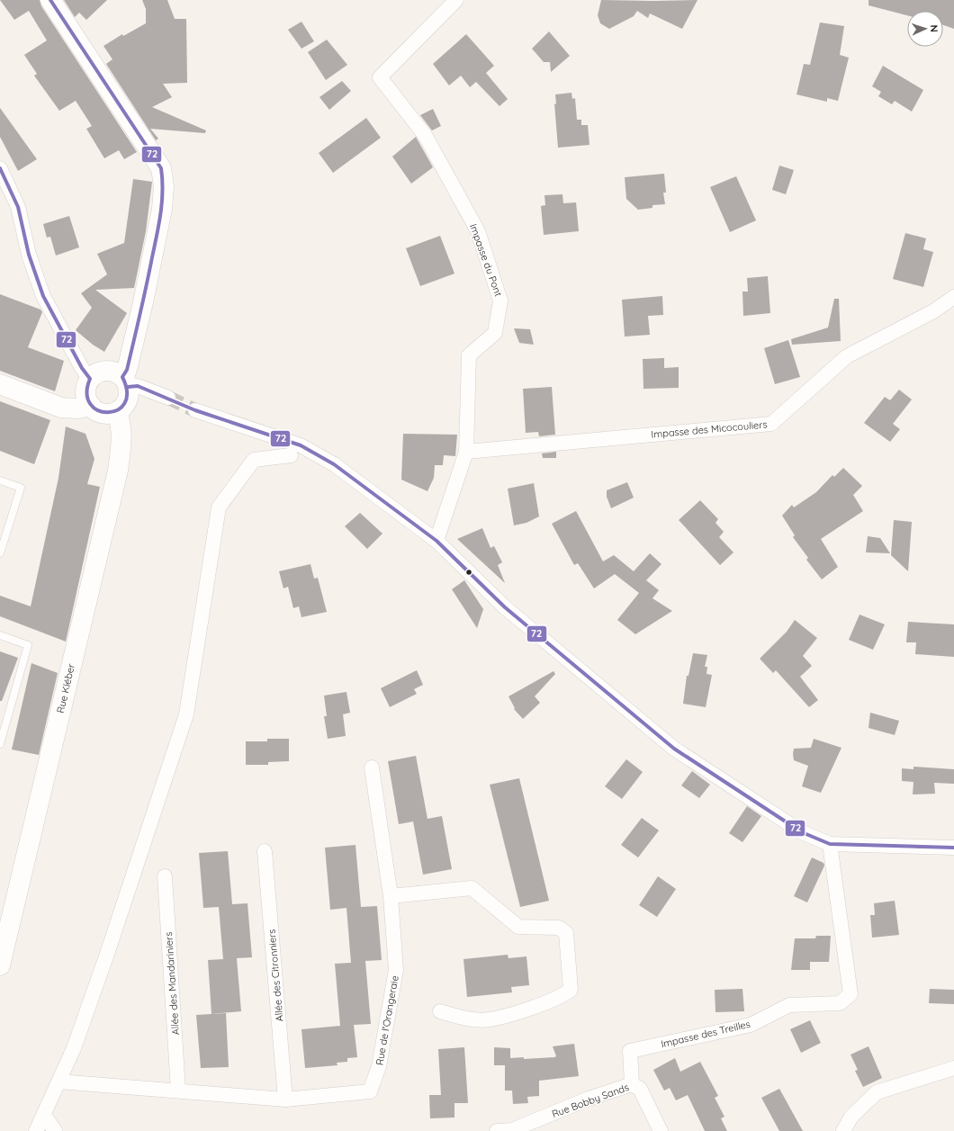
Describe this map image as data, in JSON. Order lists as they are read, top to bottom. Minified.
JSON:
{"streets":{"street":["Impasse du Pont","Impasse des Micocouliers","Rue Kléber","Allée des Citronniers","Allée des Mandariniers","Rue de l'Orangeraie","Impasse des Treilles","Rue Bobby Sands"]},"crossings":[["Impasse du Pont","Impasse des Micocouliers"],["Allée des Citronniers","Rue de l'Orangeraie"],["Allée des Mandariniers","Rue de l'Orangeraie"],["Impasse des Treilles","Rue Bobby Sands"]],"lines":["transit line 72"],"north":"right"}
